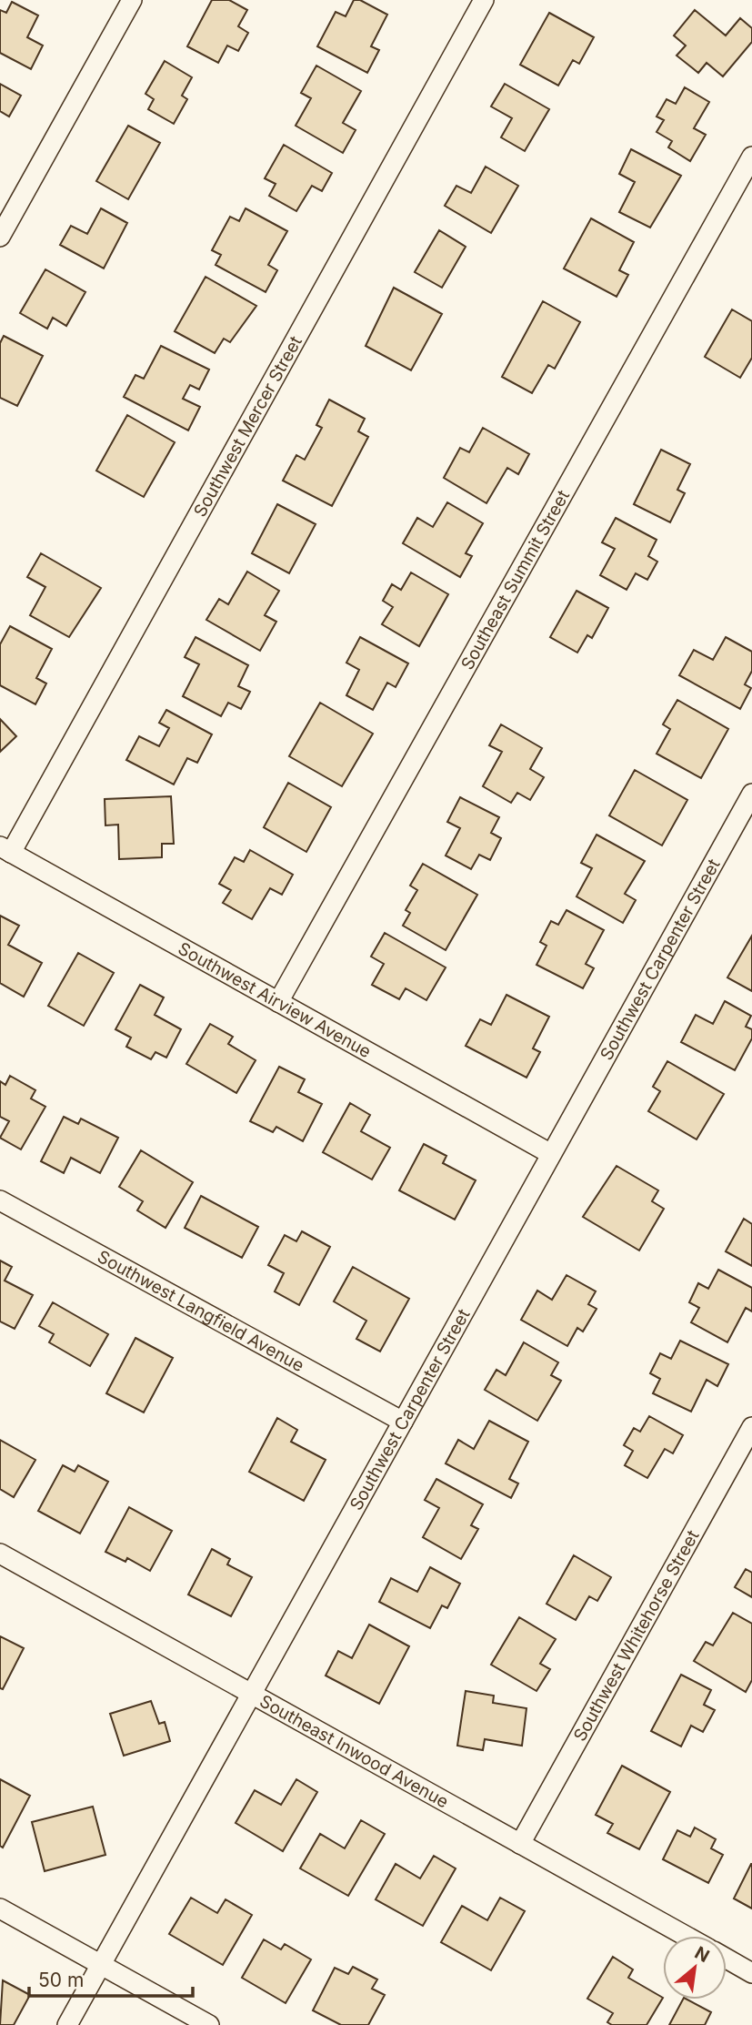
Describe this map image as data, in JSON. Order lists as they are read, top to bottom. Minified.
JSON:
{"streets":{"street":["Southwest Mercer Street","Southeast Summit Street","Southwest Carpenter Street","Southwest Airview Avenue","Southwest Langfield Avenue","Southwest Whitehorse Street","Southeast Inwood Avenue"]},"crossings":[["Southwest Mercer Street","Southwest Airview Avenue"],["Southeast Summit Street","Southwest Airview Avenue"],["Southwest Carpenter Street","Southwest Airview Avenue"],["Southwest Carpenter Street","Southwest Langfield Avenue"],["Southwest Carpenter Street","Southeast Inwood Avenue"],["Southwest Whitehorse Street","Southeast Inwood Avenue"]],"scale_bar":"50 m","north":"top right"}
